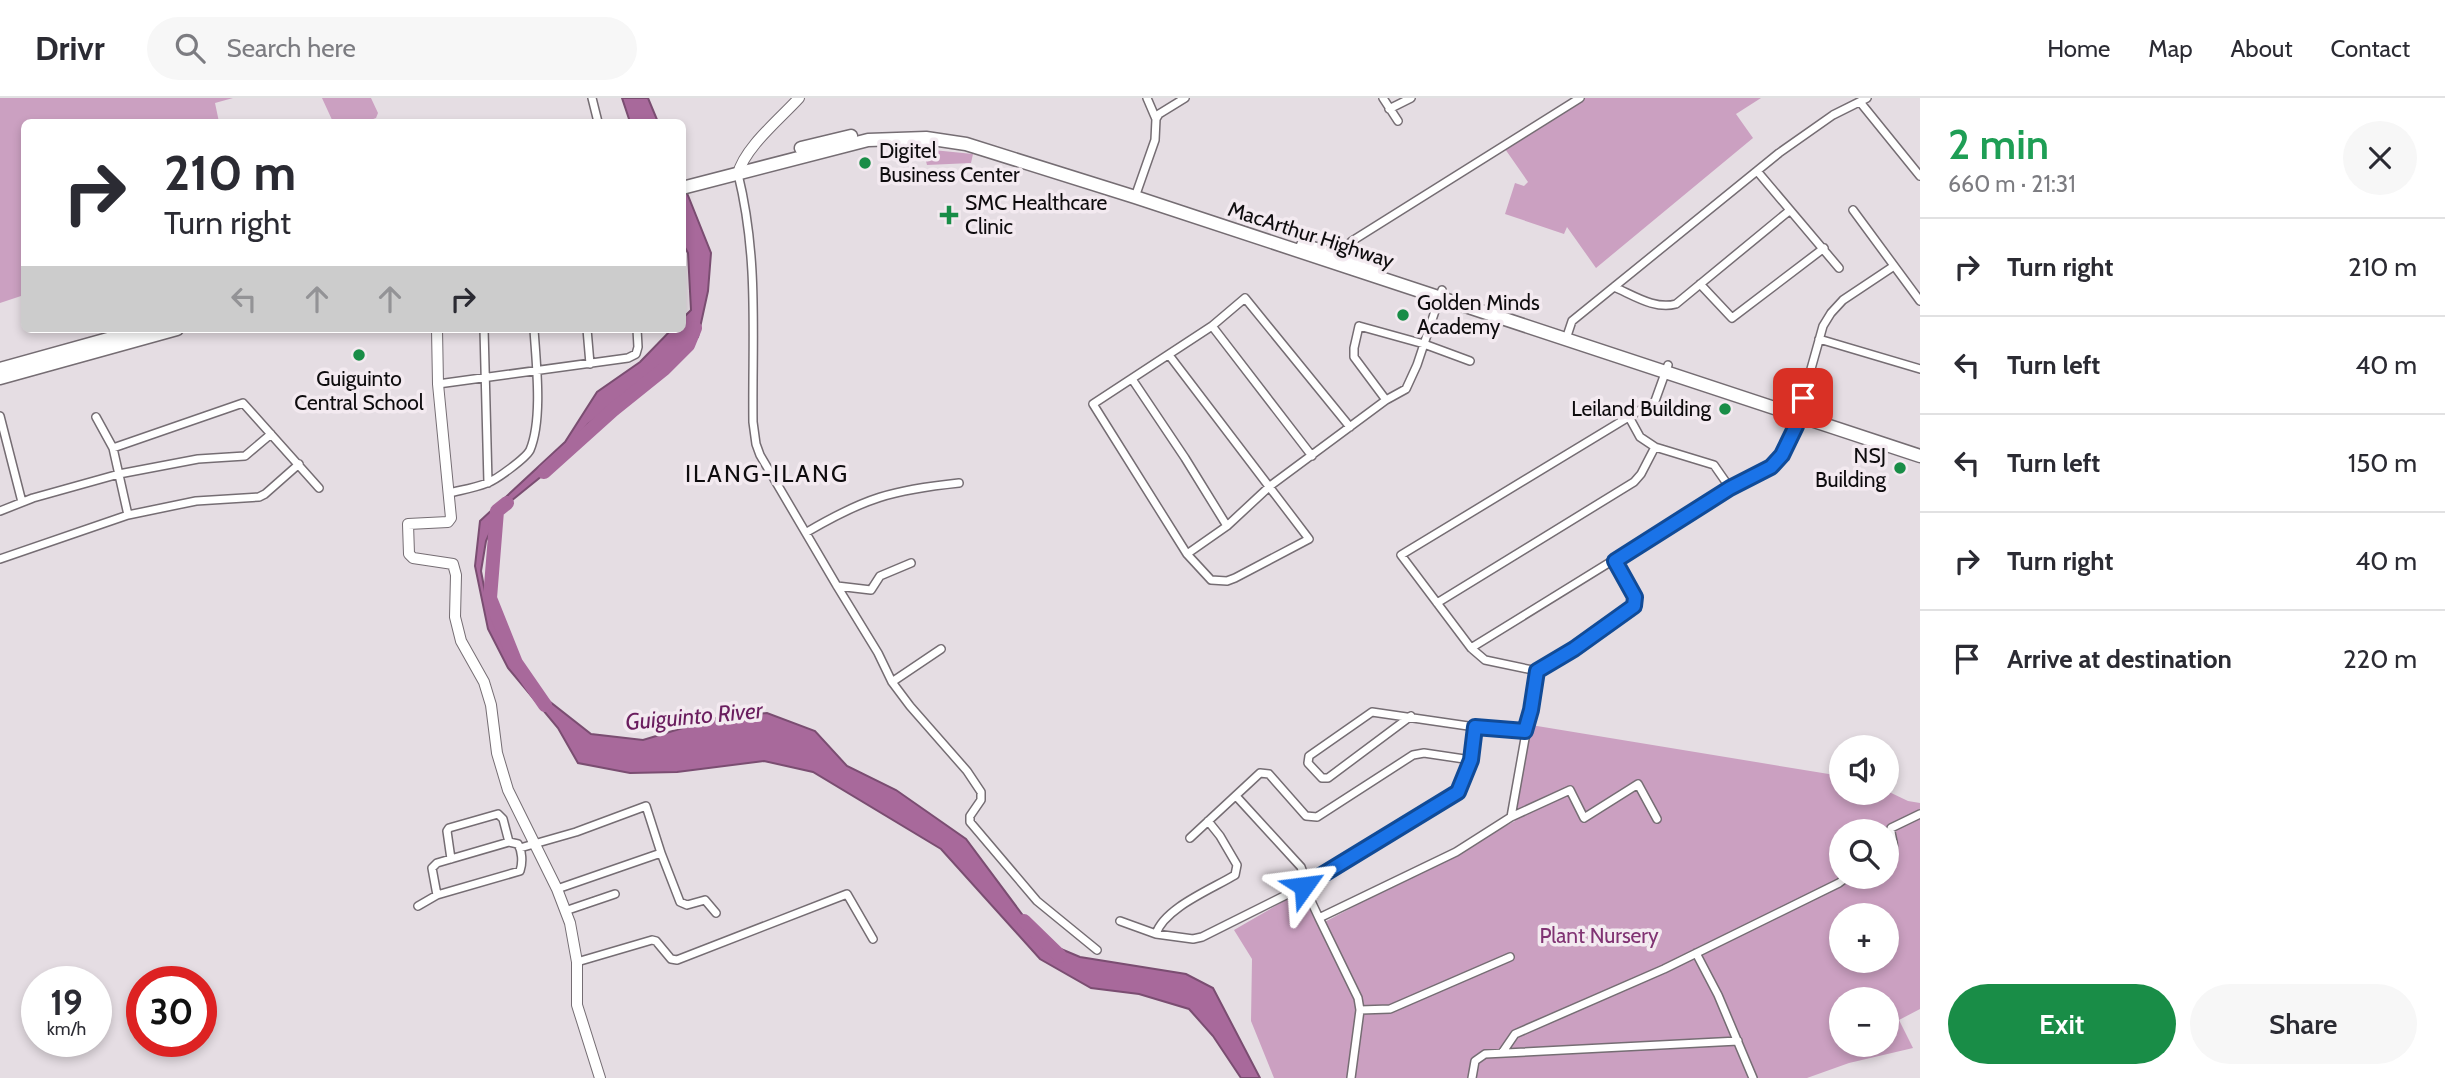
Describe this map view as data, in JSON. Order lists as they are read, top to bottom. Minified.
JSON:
{"streets":{"highway":["MacArthur Highway"]},"districts":["ILANG-ILANG"],"water":["Guiguinto River"],"parks":["Plant Nursery"],"places":{"other":["Digitel Business Center","Golden Minds Academy","Guiguinto Central School","Leiland Building","NSJ Building"],"health":["SMC Healthcare Clinic"]},"page":{"header":"Drivr","search":"Search here","nav":["Home","Map","About","Contact"],"heading":["2 min","660 m · 21:31"],"turn":["210 m","Turn right"],"list":[{"name":"Turn right","value":"210 m"},{"name":"Turn left","value":"40 m"},{"name":"Turn left","value":"150 m"},{"name":"Turn right","value":"40 m"},{"name":"Arrive at destination","value":"220 m"}],"map_buttons":["+","−"],"speed":"19 km/h","limit":"30","buttons":["Exit","Share"]}}
